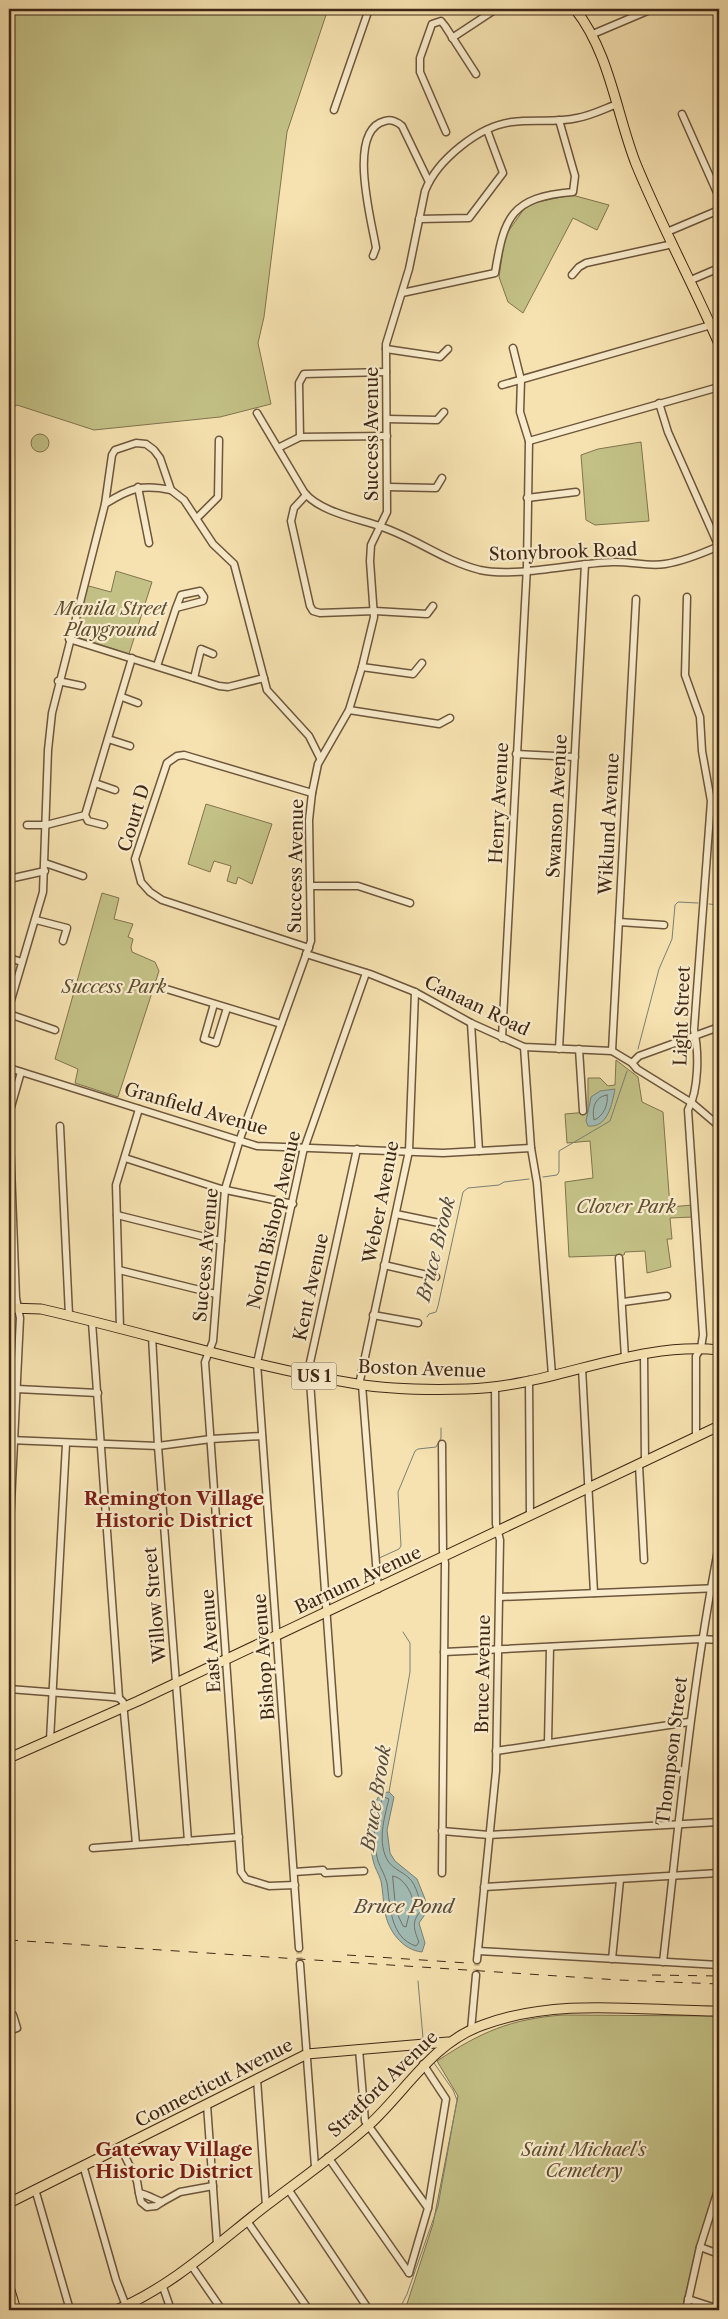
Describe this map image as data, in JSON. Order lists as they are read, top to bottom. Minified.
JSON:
{"streets":{"main road":["Boston Avenue","US 1","Barnum Avenue","Connecticut Avenue","Stratford Avenue"],"street":["Success Avenue","Stonybrook Road","Henry Avenue","Swanson Avenue","Court D","Wiklund Avenue","Canaan Road","Light Street","Granfield Avenue","Weber Avenue","North Bishop Avenue","Kent Avenue","Willow Street","East Avenue","Bishop Avenue","Bruce Avenue","Thompson Street"]},"crossings":[["Success Avenue","Stonybrook Road"],["Success Avenue","Court D"],["Success Avenue","Canaan Road"],["Success Avenue","Granfield Avenue"],["Success Avenue","Boston Avenue"],["Success Avenue","East Avenue"],["Stonybrook Road","Henry Avenue"],["Stonybrook Road","Swanson Avenue"],["Henry Avenue","Canaan Road"],["Swanson Avenue","Canaan Road"],["Court D","Canaan Road"],["Wiklund Avenue","Canaan Road"],["Canaan Road","Light Street"],["Canaan Road","Weber Avenue"],["Canaan Road","North Bishop Avenue"],["Light Street","Boston Avenue"],["Light Street","Barnum Avenue"],["Granfield Avenue","Weber Avenue"],["Granfield Avenue","North Bishop Avenue"],["Granfield Avenue","Kent Avenue"],["Weber Avenue","Boston Avenue"],["Weber Avenue","Barnum Avenue"],["North Bishop Avenue","Boston Avenue"],["North Bishop Avenue","Bishop Avenue"],["Kent Avenue","Boston Avenue"],["Kent Avenue","Barnum Avenue"],["Boston Avenue","Willow Street"],["Boston Avenue","East Avenue"],["Boston Avenue","Bishop Avenue"],["Boston Avenue","Bruce Avenue"],["Barnum Avenue","Willow Street"],["Barnum Avenue","East Avenue"],["Barnum Avenue","Bishop Avenue"],["Barnum Avenue","Bruce Avenue"],["East Avenue","Bishop Avenue"],["Connecticut Avenue","Stratford Avenue"]],"districts":["Remington Village Historic District","Gateway Village Historic District"],"water":["Bruce Brook","Bruce Pond"],"parks":["Manila Street Playground","Success Park","Clover Park","Saint Michael's Cemetery"]}
